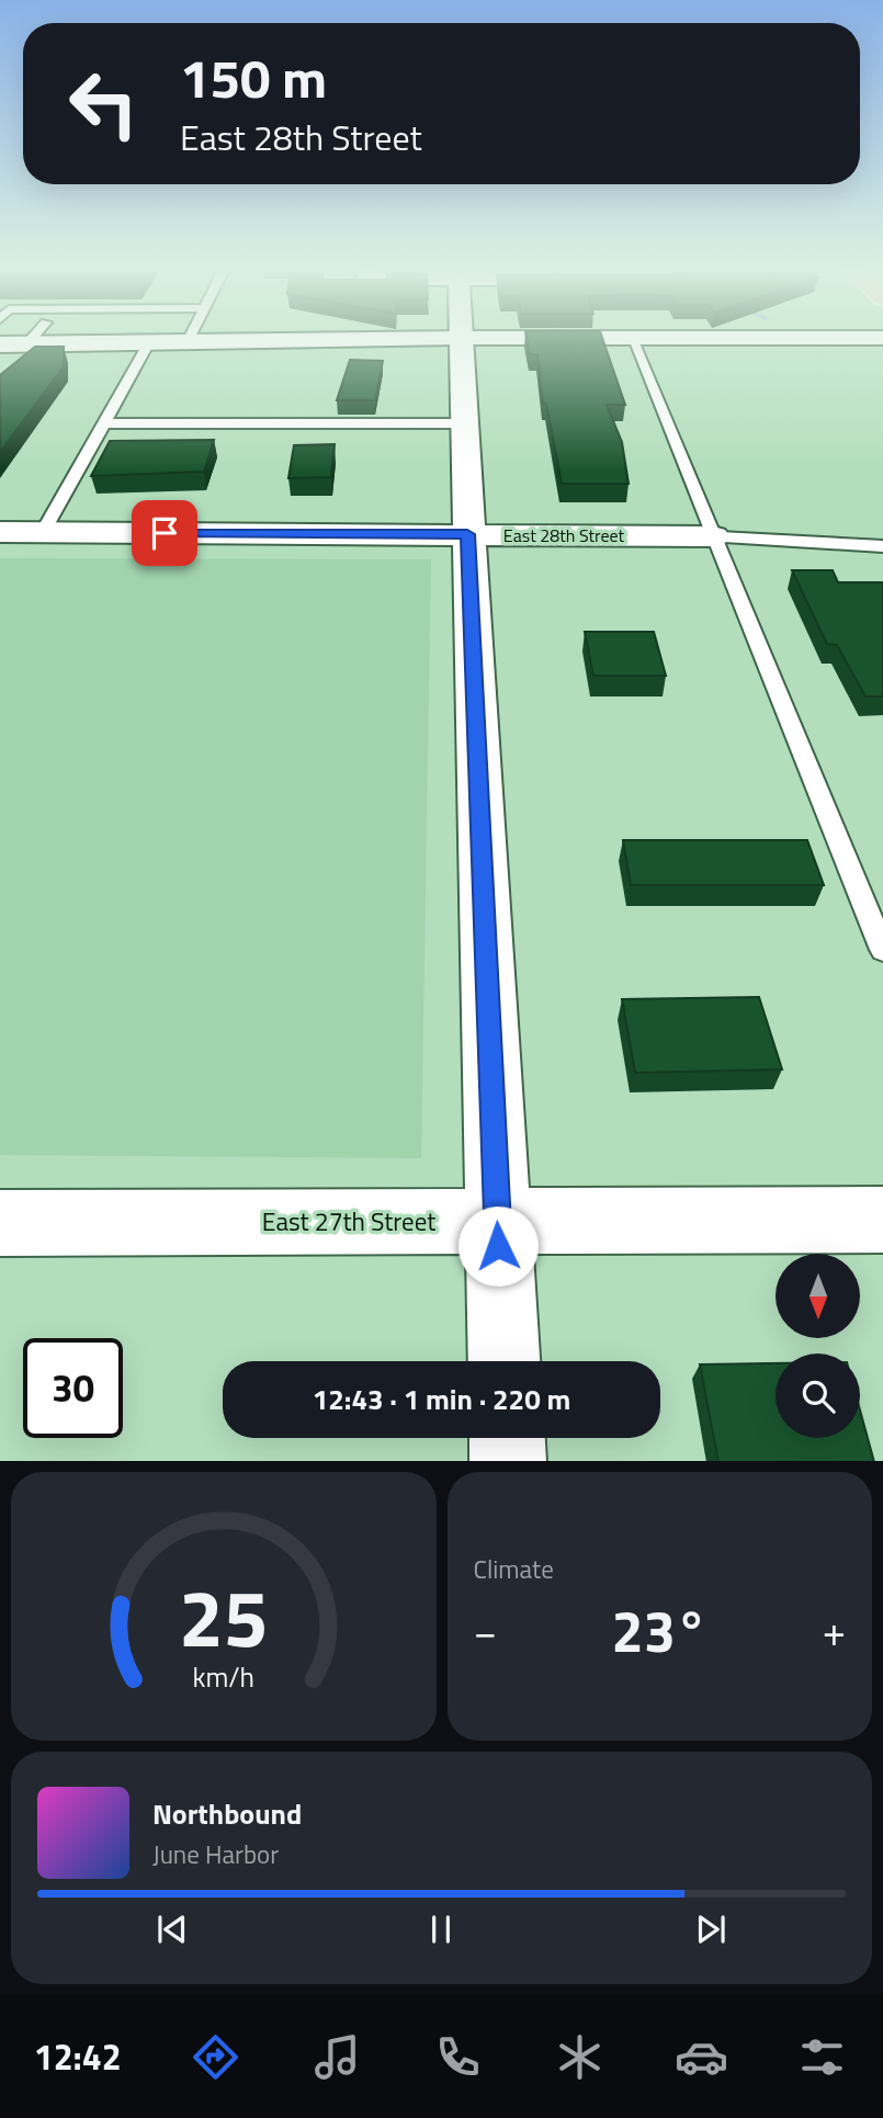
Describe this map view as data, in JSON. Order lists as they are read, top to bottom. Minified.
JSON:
{"streets":{"street":["East 28th Street","East 27th Street"]},"north":"bottom","page":{"turn":["150 m","East 28th Street"],"limit":"30","trip":"12:43 · 1 min · 220 m","tile":"Climate","heat":["−","23°","+"],"song":["Northbound","June Harbor"],"tabs":"12:42","gauge":["25","km/h"]}}
